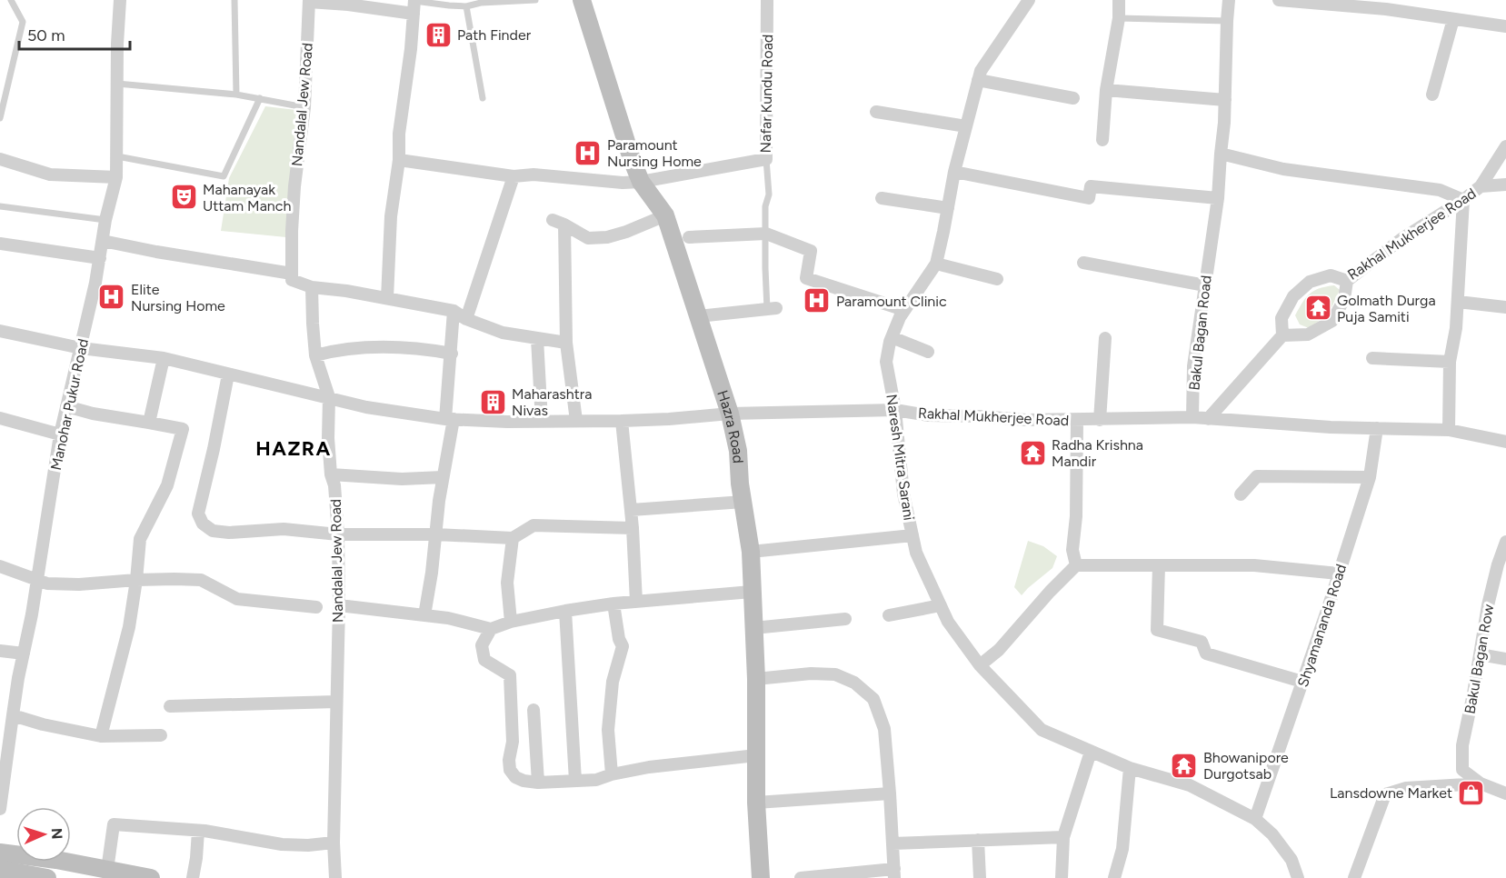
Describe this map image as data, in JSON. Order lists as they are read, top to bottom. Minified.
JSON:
{"streets":{"main road":["Hazra Road"],"street":["Nafar Kundu Road","Nandalal Jew Road","Rakhal Mukherjee Road","Bakul Bagan Road","Manohar Pukur Road","Naresh Mitra Sarani","Shyamananda Road","Bakul Bagan Row"]},"crossings":[["Nafar Kundu Road","Hazra Road"],["Nandalal Jew Road","Rakhal Mukherjee Road"],["Rakhal Mukherjee Road","Bakul Bagan Road"],["Rakhal Mukherjee Road","Manohar Pukur Road"],["Rakhal Mukherjee Road","Hazra Road"],["Rakhal Mukherjee Road","Naresh Mitra Sarani"],["Naresh Mitra Sarani","Shyamananda Road"]],"districts":["HAZRA"],"places":{"building":["Path Finder","Maharashtra Nivas"],"hospital":["Paramount Nursing Home","Elite Nursing Home","Paramount Clinic"],"theatre":["Mahanayak Uttam Manch"],"temple":["Golmath Durga Puja Samiti","Radha Krishna Mandir","Bhowanipore Durgotsab"],"shop":["Lansdowne Market"]},"scale_bar":"50 m","north":"right"}
